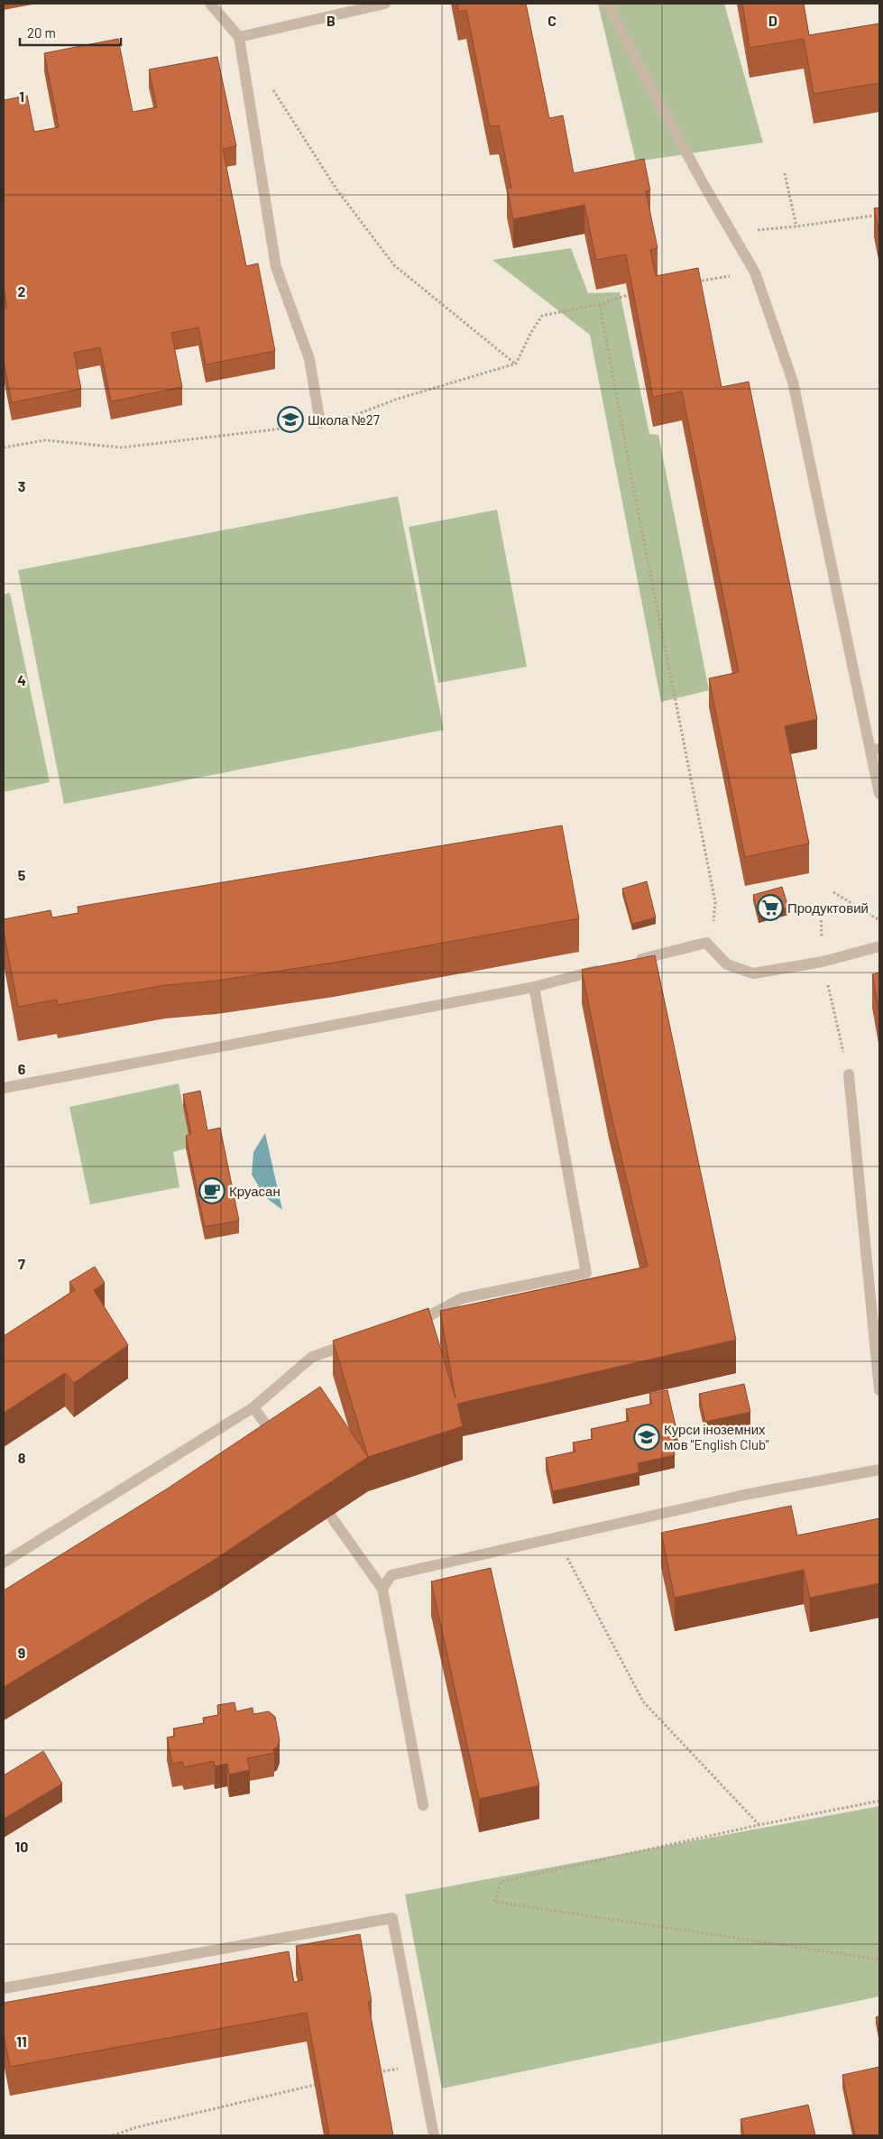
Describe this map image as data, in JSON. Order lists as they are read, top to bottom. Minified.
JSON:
{"places":{"school or university":["Школа №27","Курси іноземних мов \"English Club\""],"supermarket":["Продуктовий"],"cafe":["Круасан"]},"scale_bar":"20 m","grid":{"columns":["B","C","D"],"rows":["1","2","3","4","5","6","7","8","9","10","11"]}}
